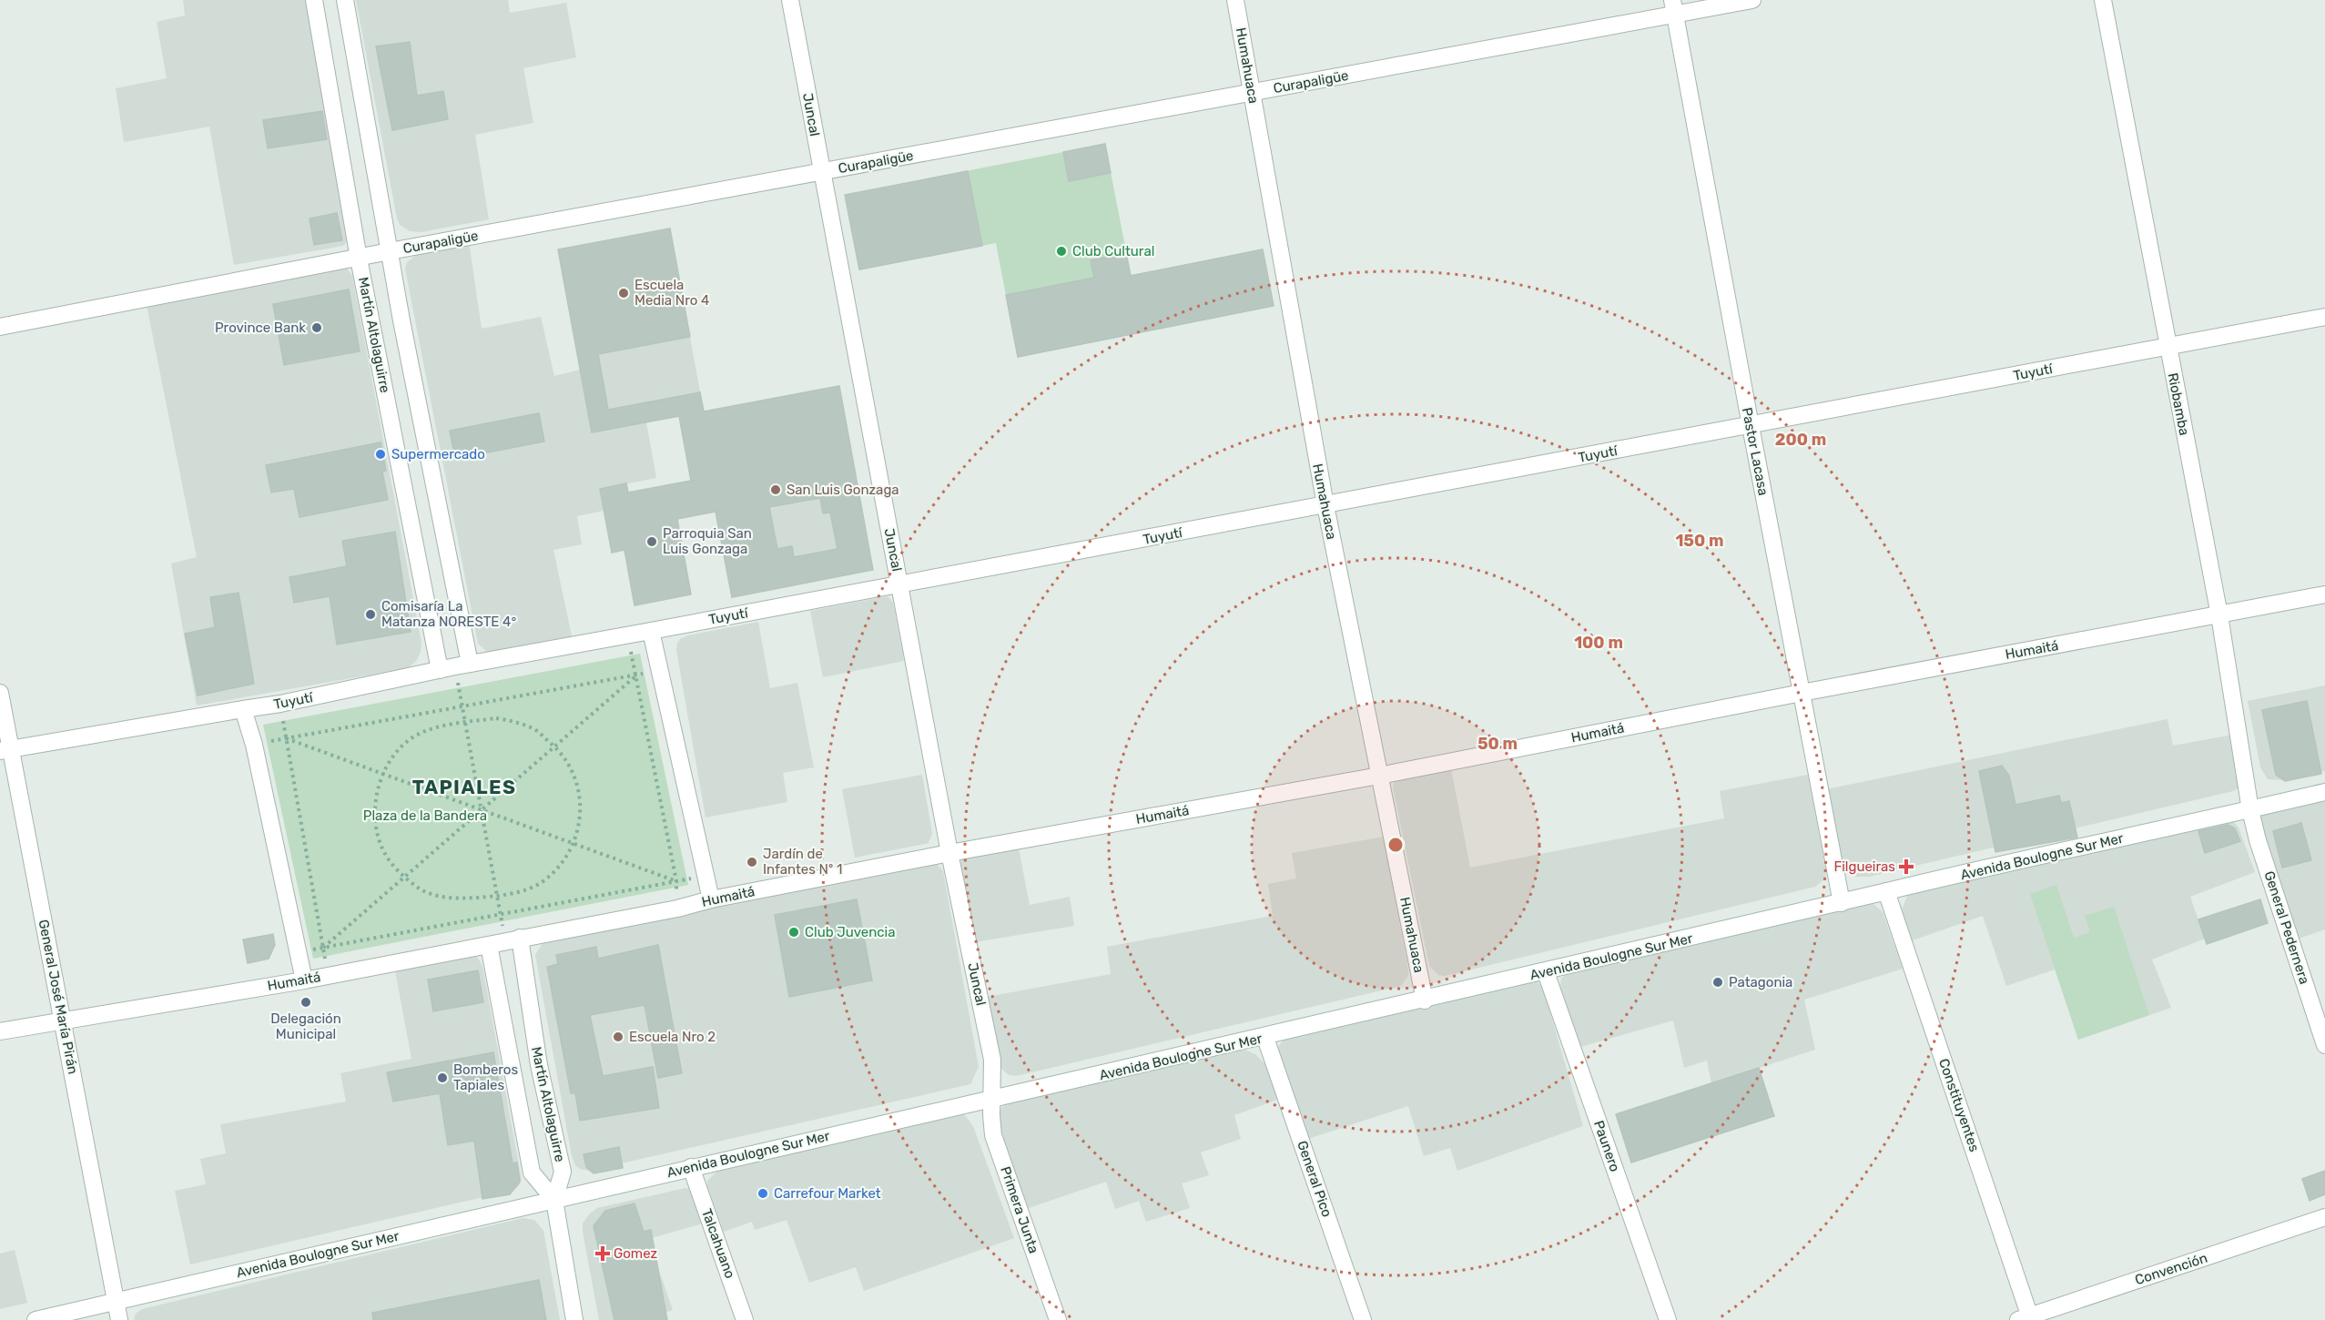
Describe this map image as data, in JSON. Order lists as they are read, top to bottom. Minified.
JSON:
{"streets":{"street":["Humahuaca","Curapaligüe","Juncal","Martín Altolaguirre","Tuyutí","Riobamba","Pastor Lacasa","Humaitá","Avenida Boulogne Sur Mer","General Pedernera","General José María Pirán","Constituyentes","Paunero","General Pico","Primera Junta","Talcahuano","Convención"]},"crossings":[["Humahuaca","Curapaligüe"],["Humahuaca","Tuyutí"],["Humahuaca","Humaitá"],["Humahuaca","Avenida Boulogne Sur Mer"],["Curapaligüe","Juncal"],["Curapaligüe","Martín Altolaguirre"],["Curapaligüe","Pastor Lacasa"],["Juncal","Tuyutí"],["Juncal","Humaitá"],["Juncal","Avenida Boulogne Sur Mer"],["Juncal","Primera Junta"],["Martín Altolaguirre","Tuyutí"],["Martín Altolaguirre","Humaitá"],["Martín Altolaguirre","Avenida Boulogne Sur Mer"],["Tuyutí","Riobamba"],["Tuyutí","Pastor Lacasa"],["Tuyutí","General José María Pirán"],["Riobamba","Humaitá"],["Riobamba","Avenida Boulogne Sur Mer"],["Riobamba","General Pedernera"],["Pastor Lacasa","Humaitá"],["Pastor Lacasa","Avenida Boulogne Sur Mer"],["Humaitá","General José María Pirán"],["Avenida Boulogne Sur Mer","General Pedernera"],["Avenida Boulogne Sur Mer","General José María Pirán"],["Avenida Boulogne Sur Mer","Constituyentes"],["Avenida Boulogne Sur Mer","Paunero"],["Avenida Boulogne Sur Mer","General Pico"],["Avenida Boulogne Sur Mer","Primera Junta"],["Avenida Boulogne Sur Mer","Talcahuano"],["Constituyentes","Convención"]],"districts":["TAPIALES"],"parks":["Plaza de la Bandera"],"places":{"other":["Club Cultural","Escuela Media Nro 4","Province Bank","Supermercado","San Luis Gonzaga","Parroquia San Luis Gonzaga","Comisaría La Matanza NORESTE 4°","Jardín de Infantes Nº 1","Club Juvencia","Patagonia","Delegación Municipal","Escuela Nro 2","Bomberos Tapiales","Carrefour Market"],"health":["Filgueiras","Gomez"]},"rings":["200 m","150 m","100 m","50 m"]}
